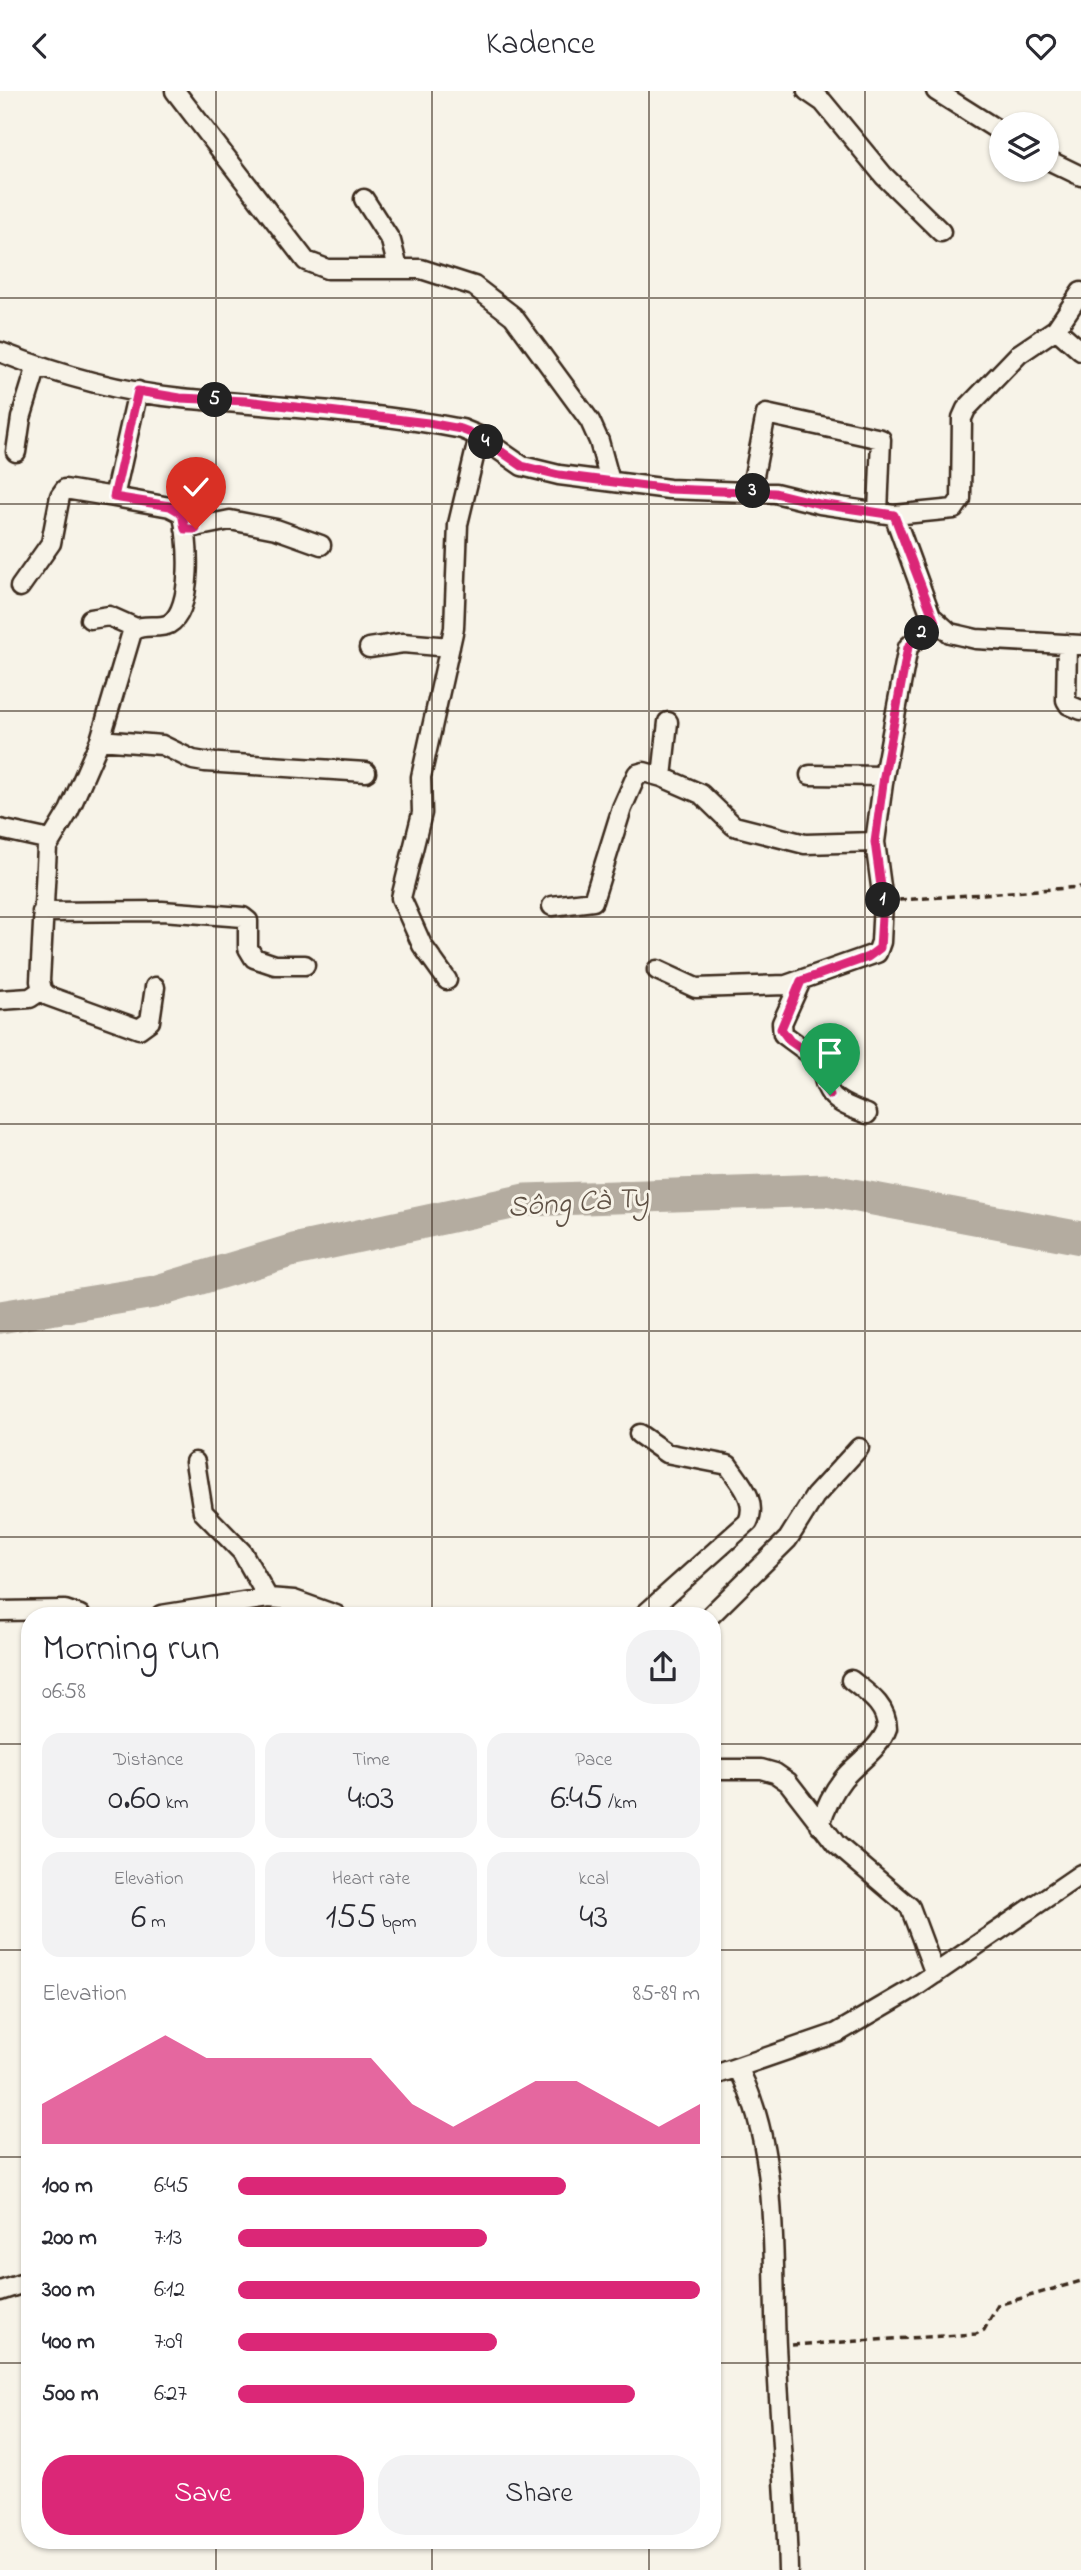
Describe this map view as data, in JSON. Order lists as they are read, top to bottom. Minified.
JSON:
{"water":["Sông Cà Ty"],"page":{"header":"Kadence","pins":["5","4","3","2","1"],"heading":["Morning run","06:58"],"stats":[["Distance","0.60 km"],["Time","4:03"],["Pace","6:45 /km"],["Elevation","6 m"],["Heart rate","155 bpm"],["kcal","43"]],"chart":["Elevation","85–89 m"],"list":[{"name":"100 m","note":"6:45"},{"name":"200 m","note":"7:13"},{"name":"300 m","note":"6:12"},{"name":"400 m","note":"7:09"},{"name":"500 m","note":"6:27"}],"buttons":["Save","Share"]}}
